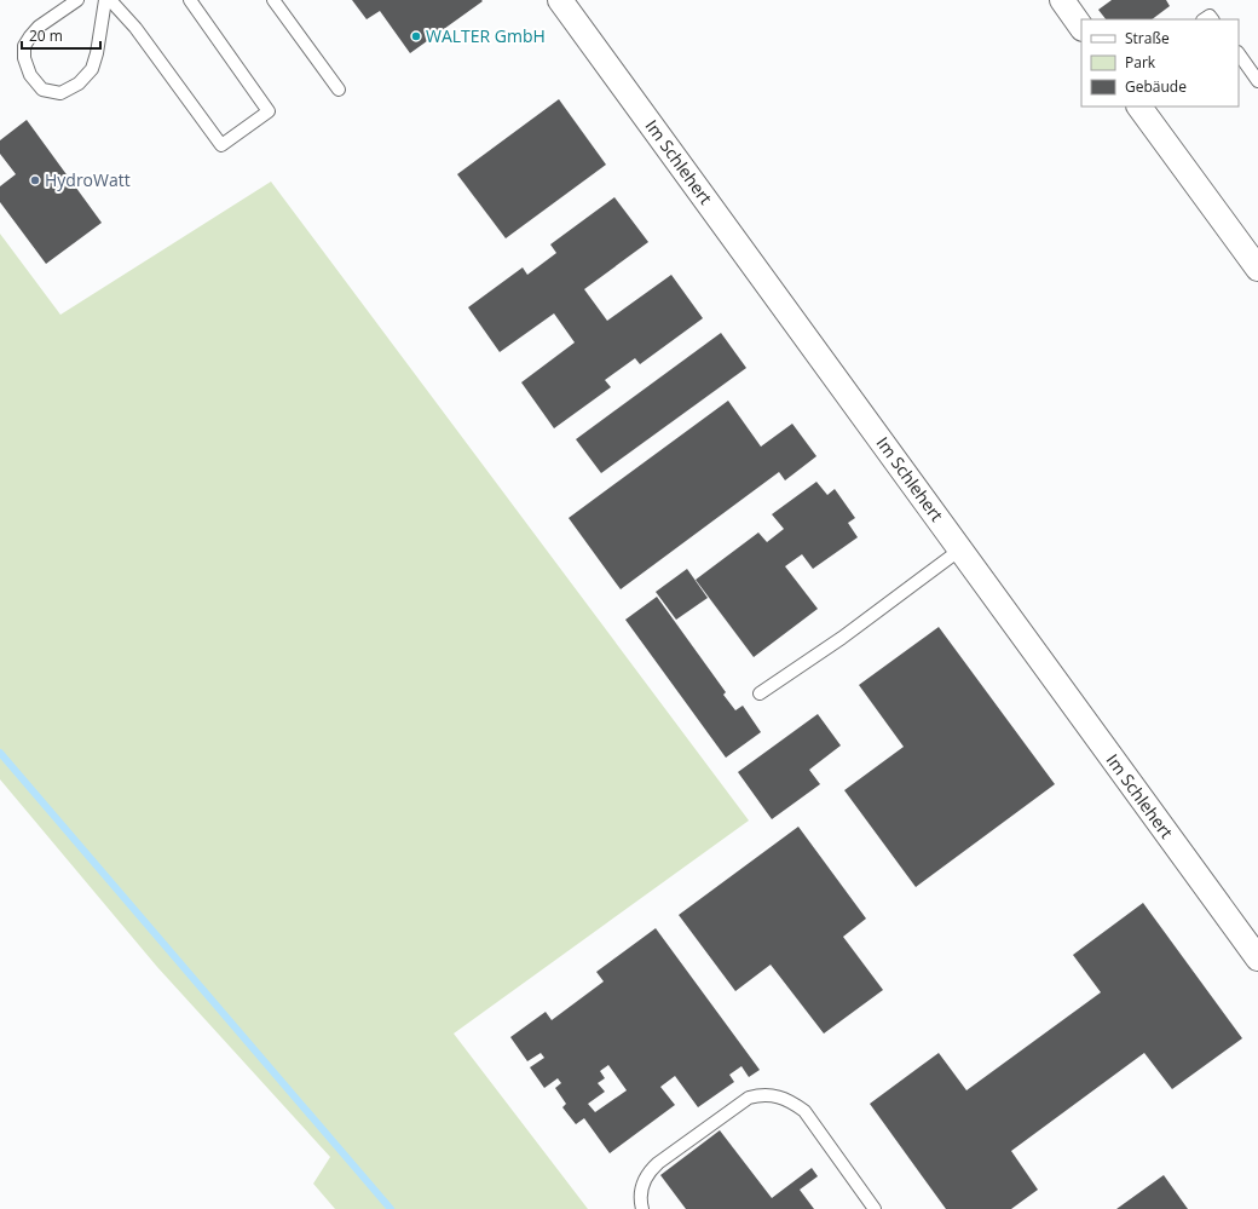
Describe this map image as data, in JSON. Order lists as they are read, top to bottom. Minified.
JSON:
{"streets":{"street":["Im Schlehert"]},"places":["WALTER GmbH","HydroWatt"],"legend":["Straße","Park","Gebäude"],"scale_bar":"20 m"}
